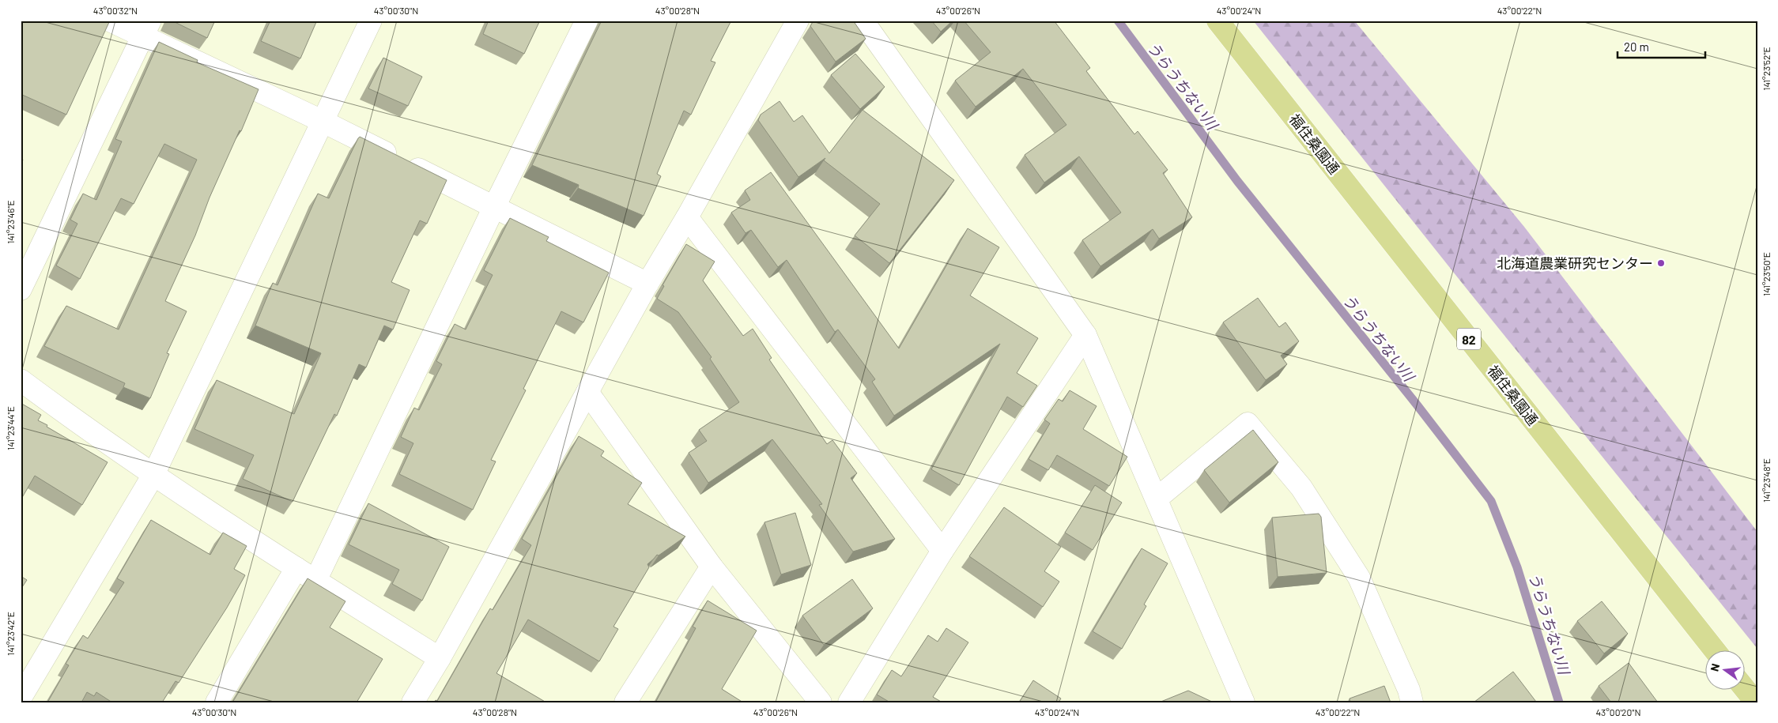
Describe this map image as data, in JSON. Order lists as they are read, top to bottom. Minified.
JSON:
{"streets":{"main road":["福住桑園通","82"]},"water":["うらうちない川"],"places":["北海道農業研究センター"],"scale_bar":"20 m","north":"left","coordinates":["43°00'32\"N","43°00'30\"N","43°00'28\"N","43°00'26\"N","43°00'24\"N","43°00'22\"N","141°23'52\"E","141°23'46\"E","141°23'50\"E","141°23'44\"E","141°23'48\"E","141°23'42\"E","43°00'20\"N"]}
